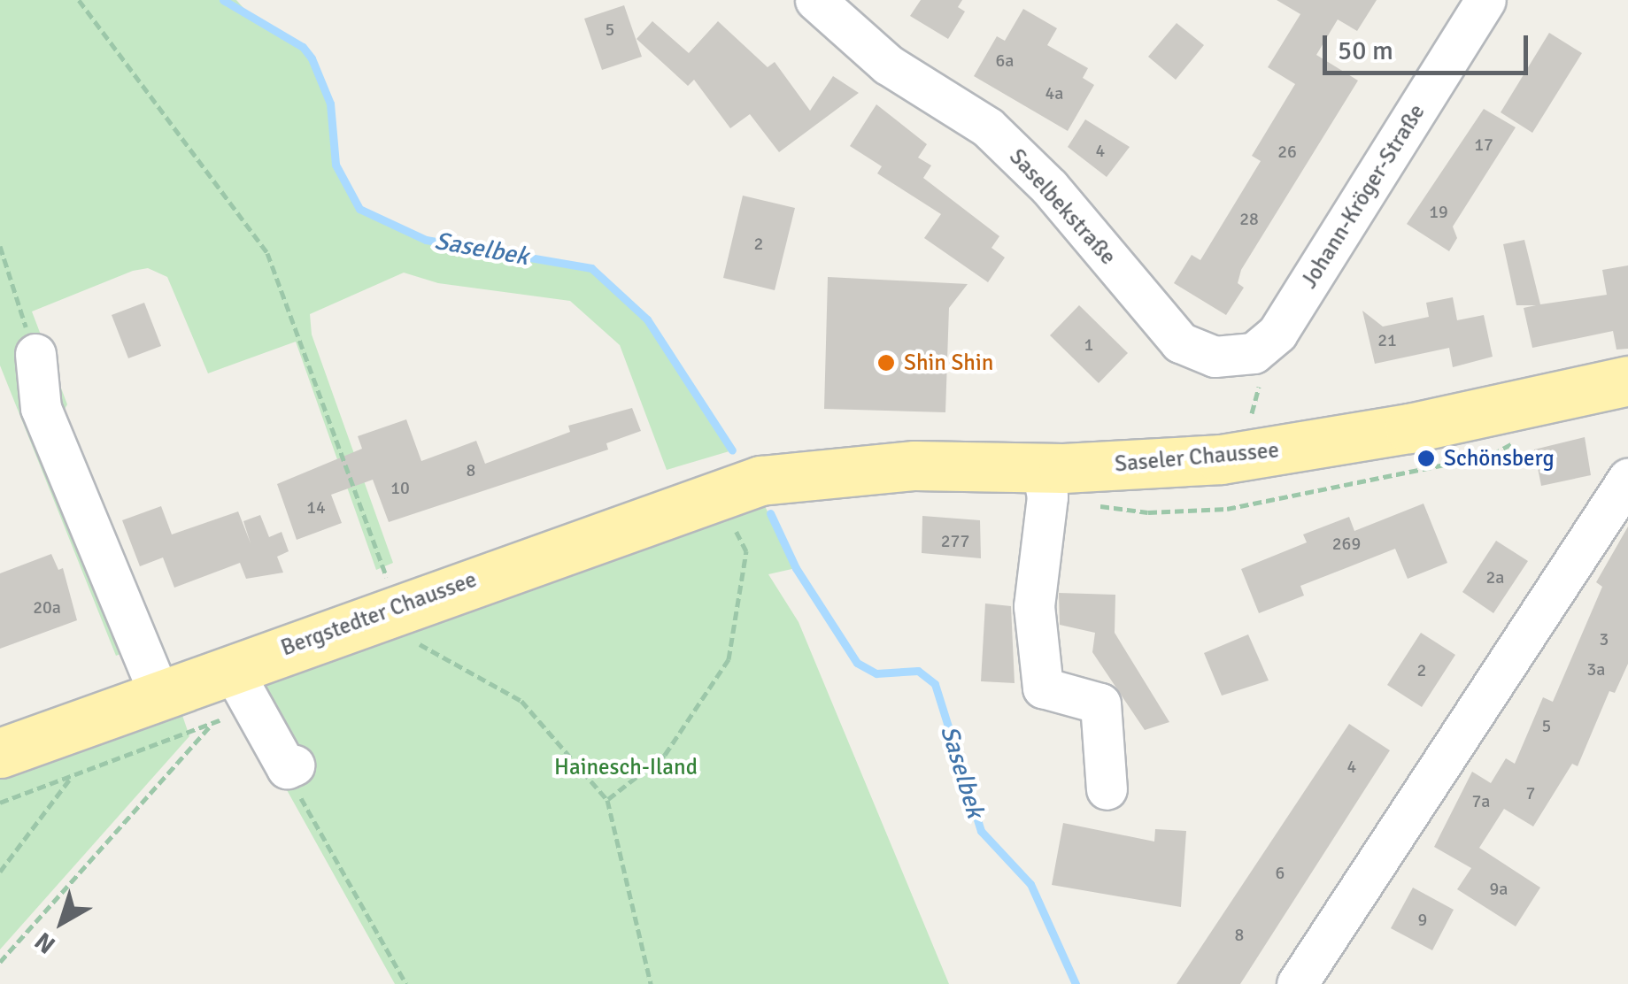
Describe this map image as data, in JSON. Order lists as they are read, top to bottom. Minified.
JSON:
{"streets":{"main road":["Saseler Chaussee","Bergstedter Chaussee"],"street":["Johann-Kröger-Straße","Saselbekstraße"]},"crossings":[["Johann-Kröger-Straße","Saselbekstraße"],["Saseler Chaussee","Bergstedter Chaussee"]],"water":["Saselbek"],"parks":["Hainesch-Iland"],"places":["Shin Shin","Schönsberg"],"house_numbers":["5","6a","4a","17","4","26","19","28","2","21","1","8","10","14","277","269","2a","20a","3","3a","2","5","4","7","7a","6","9a","9","8"],"scale_bar":"50 m","north":"bottom left"}
